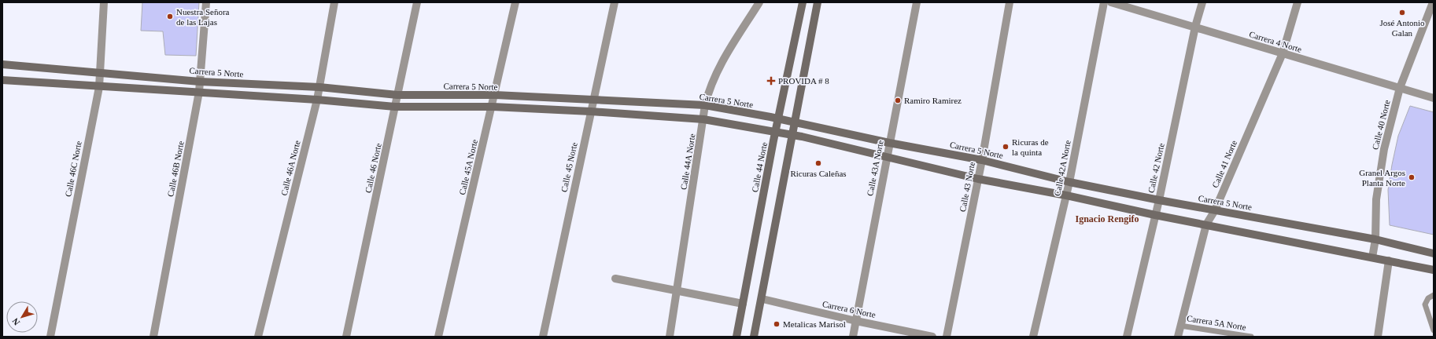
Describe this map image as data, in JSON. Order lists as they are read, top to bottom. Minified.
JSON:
{"streets":{"street":["Carrera 4 Norte","Carrera 5 Norte","Calle 40 Norte","Calle 44A Norte","Calle 41 Norte","Calle 45A Norte","Calle 45 Norte","Calle 44 Norte","Calle 46A Norte","Calle 46 Norte","Calle 43A Norte","Calle 42A Norte","Calle 42 Norte","Calle 46C Norte","Calle 46B Norte","Calle 43 Norte","Carrera 6 Norte"],"lane":["Carrera 5A Norte"]},"crossings":[["Carrera 4 Norte","Calle 40 Norte"],["Carrera 4 Norte","Calle 41 Norte"],["Carrera 4 Norte","Calle 42 Norte"],["Carrera 5 Norte","Calle 40 Norte"],["Carrera 5 Norte","Calle 44A Norte"],["Carrera 5 Norte","Calle 41 Norte"],["Carrera 5 Norte","Calle 45A Norte"],["Carrera 5 Norte","Calle 45 Norte"],["Carrera 5 Norte","Calle 44 Norte"],["Carrera 5 Norte","Calle 46A Norte"],["Carrera 5 Norte","Calle 46 Norte"],["Carrera 5 Norte","Calle 43A Norte"],["Carrera 5 Norte","Calle 42A Norte"],["Carrera 5 Norte","Calle 42 Norte"],["Carrera 5 Norte","Calle 46C Norte"],["Carrera 5 Norte","Calle 46B Norte"],["Carrera 5 Norte","Calle 43 Norte"],["Calle 41 Norte","Carrera 5A Norte"],["Calle 43A Norte","Carrera 6 Norte"]],"districts":["Ignacio Rengifo"],"places":{"other":["José Antonio Galan","Nuestra Señora de las Lajas","Ramiro Ramirez","Ricuras de la quinta","Ricuras Caleñas","Granel Argos Planta Norte","Metalicas Marisol"],"health":["PROVIDA # 8"]},"north":"bottom left"}
